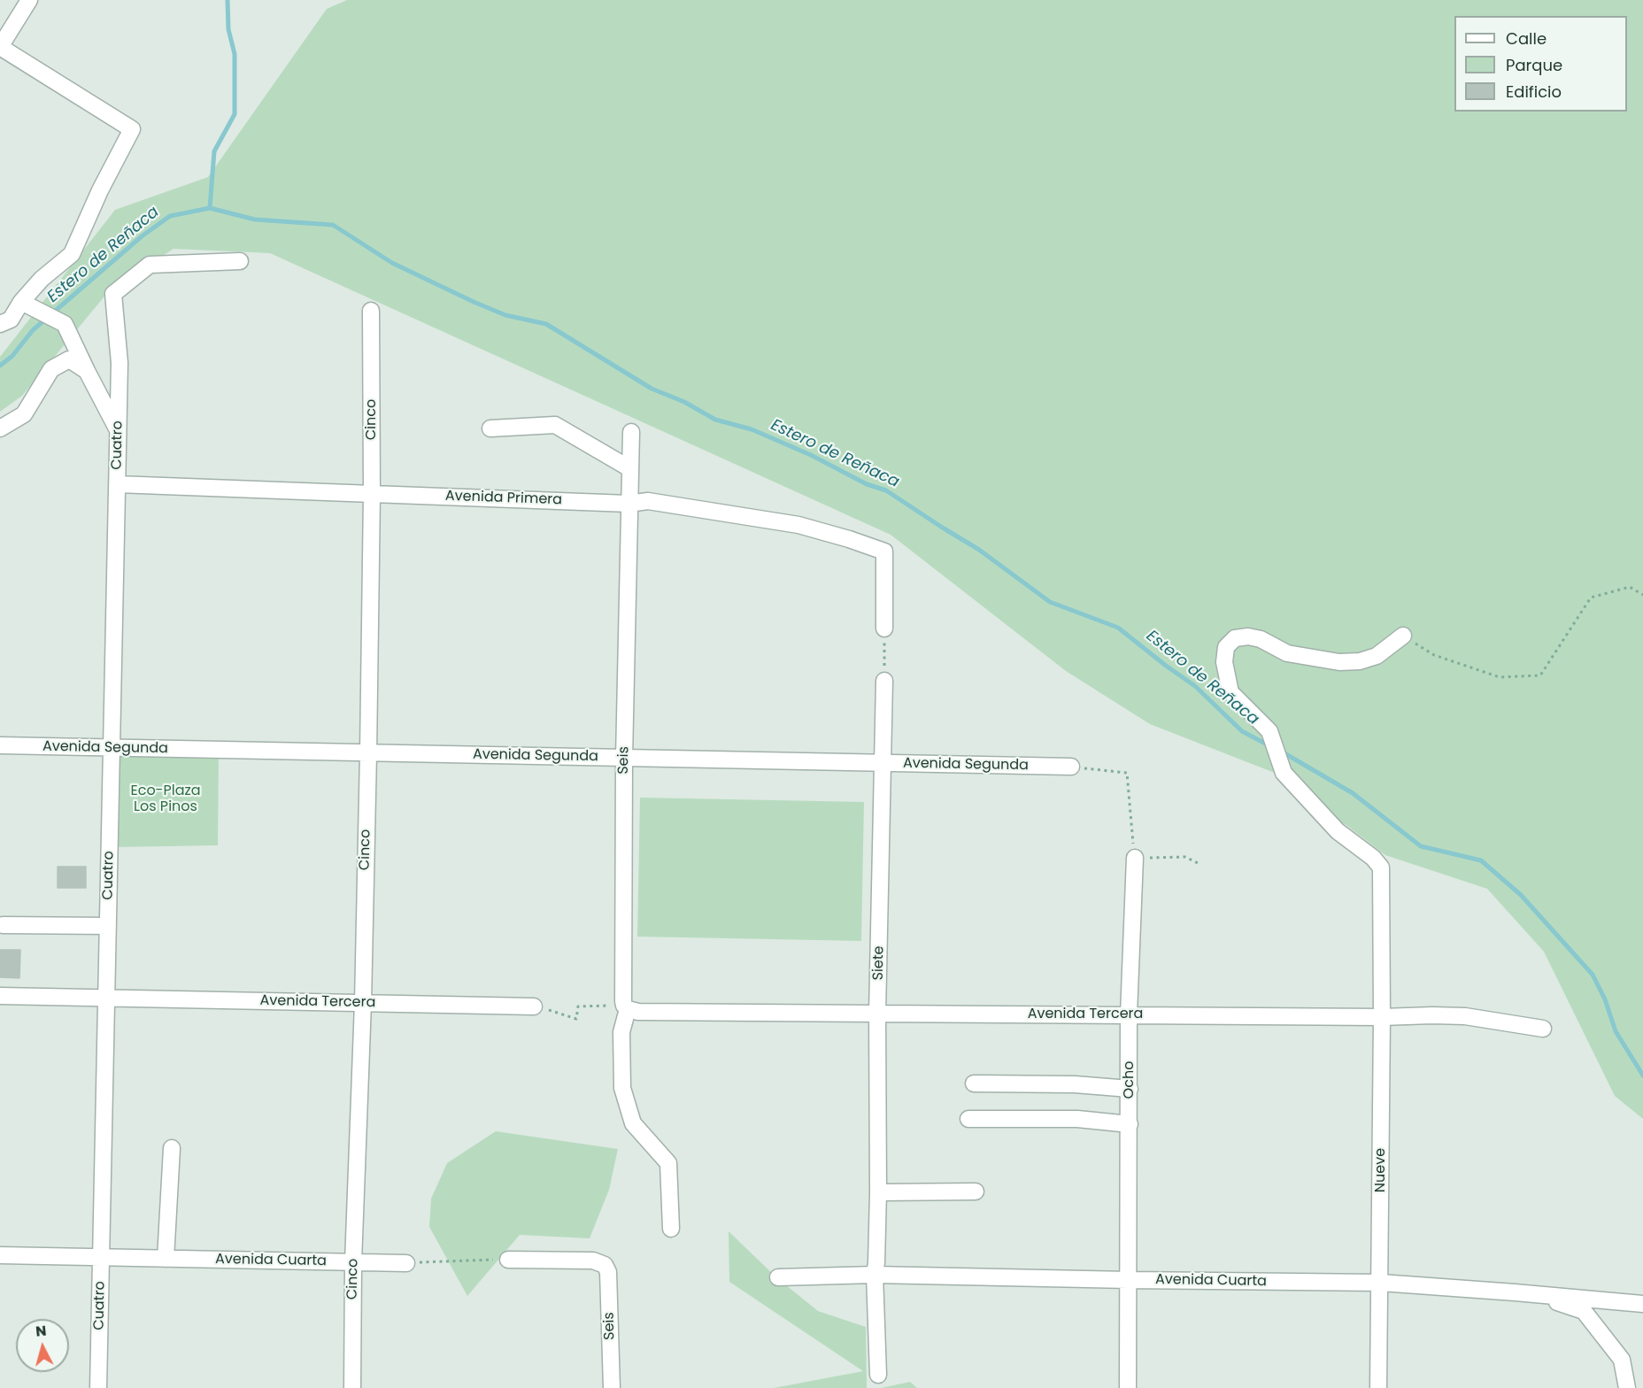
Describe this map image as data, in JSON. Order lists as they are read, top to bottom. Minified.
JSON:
{"streets":{"street":["Cinco","Cuatro","Avenida Primera","Avenida Segunda","Seis","Siete","Avenida Tercera","Ocho","Nueve","Avenida Cuarta"]},"crossings":[["Cinco","Avenida Primera"],["Cinco","Avenida Segunda"],["Cinco","Avenida Tercera"],["Cinco","Avenida Cuarta"],["Cuatro","Avenida Primera"],["Cuatro","Avenida Segunda"],["Cuatro","Avenida Tercera"],["Cuatro","Avenida Cuarta"],["Avenida Primera","Seis"],["Avenida Segunda","Seis"],["Avenida Segunda","Siete"],["Seis","Avenida Tercera"],["Siete","Avenida Tercera"],["Siete","Avenida Cuarta"],["Avenida Tercera","Ocho"],["Avenida Tercera","Nueve"],["Ocho","Avenida Cuarta"],["Nueve","Avenida Cuarta"]],"water":["Estero de Reñaca"],"parks":["Eco-Plaza Los Pinos"],"legend":["Calle","Parque","Edificio"],"north":"top"}
